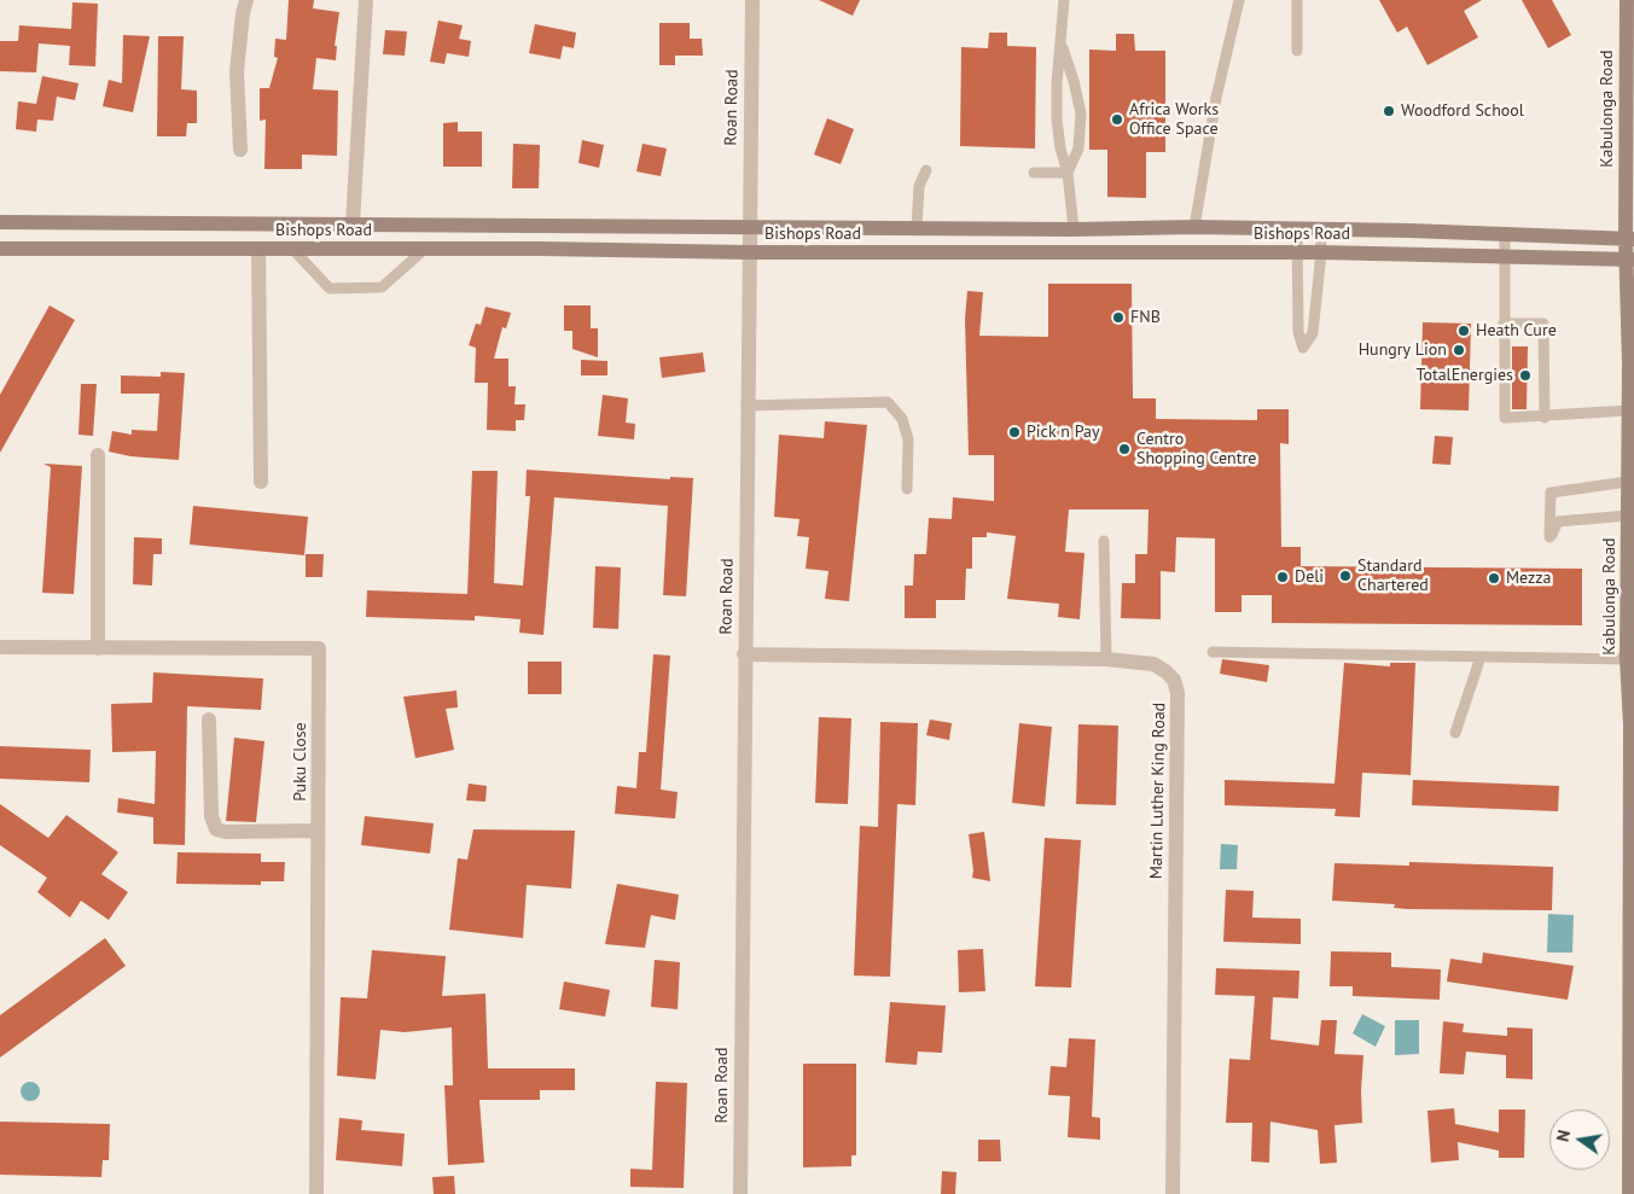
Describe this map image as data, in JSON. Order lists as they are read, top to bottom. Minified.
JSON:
{"streets":{"main road":["Kabulonga Road","Bishops Road"],"street":["Roan Road","Puku Close","Martin Luther King Road"]},"crossings":[["Roan Road","Bishops Road"],["Roan Road","Martin Luther King Road"],["Kabulonga Road","Bishops Road"]],"places":["Woodford School","Africa Works Office Space","FNB","Heath Cure","Hungry Lion","TotalEnergies","Pick n Pay","Centro Shopping Centre","Standard Chartered","Deli","Mezza"],"north":"left"}
